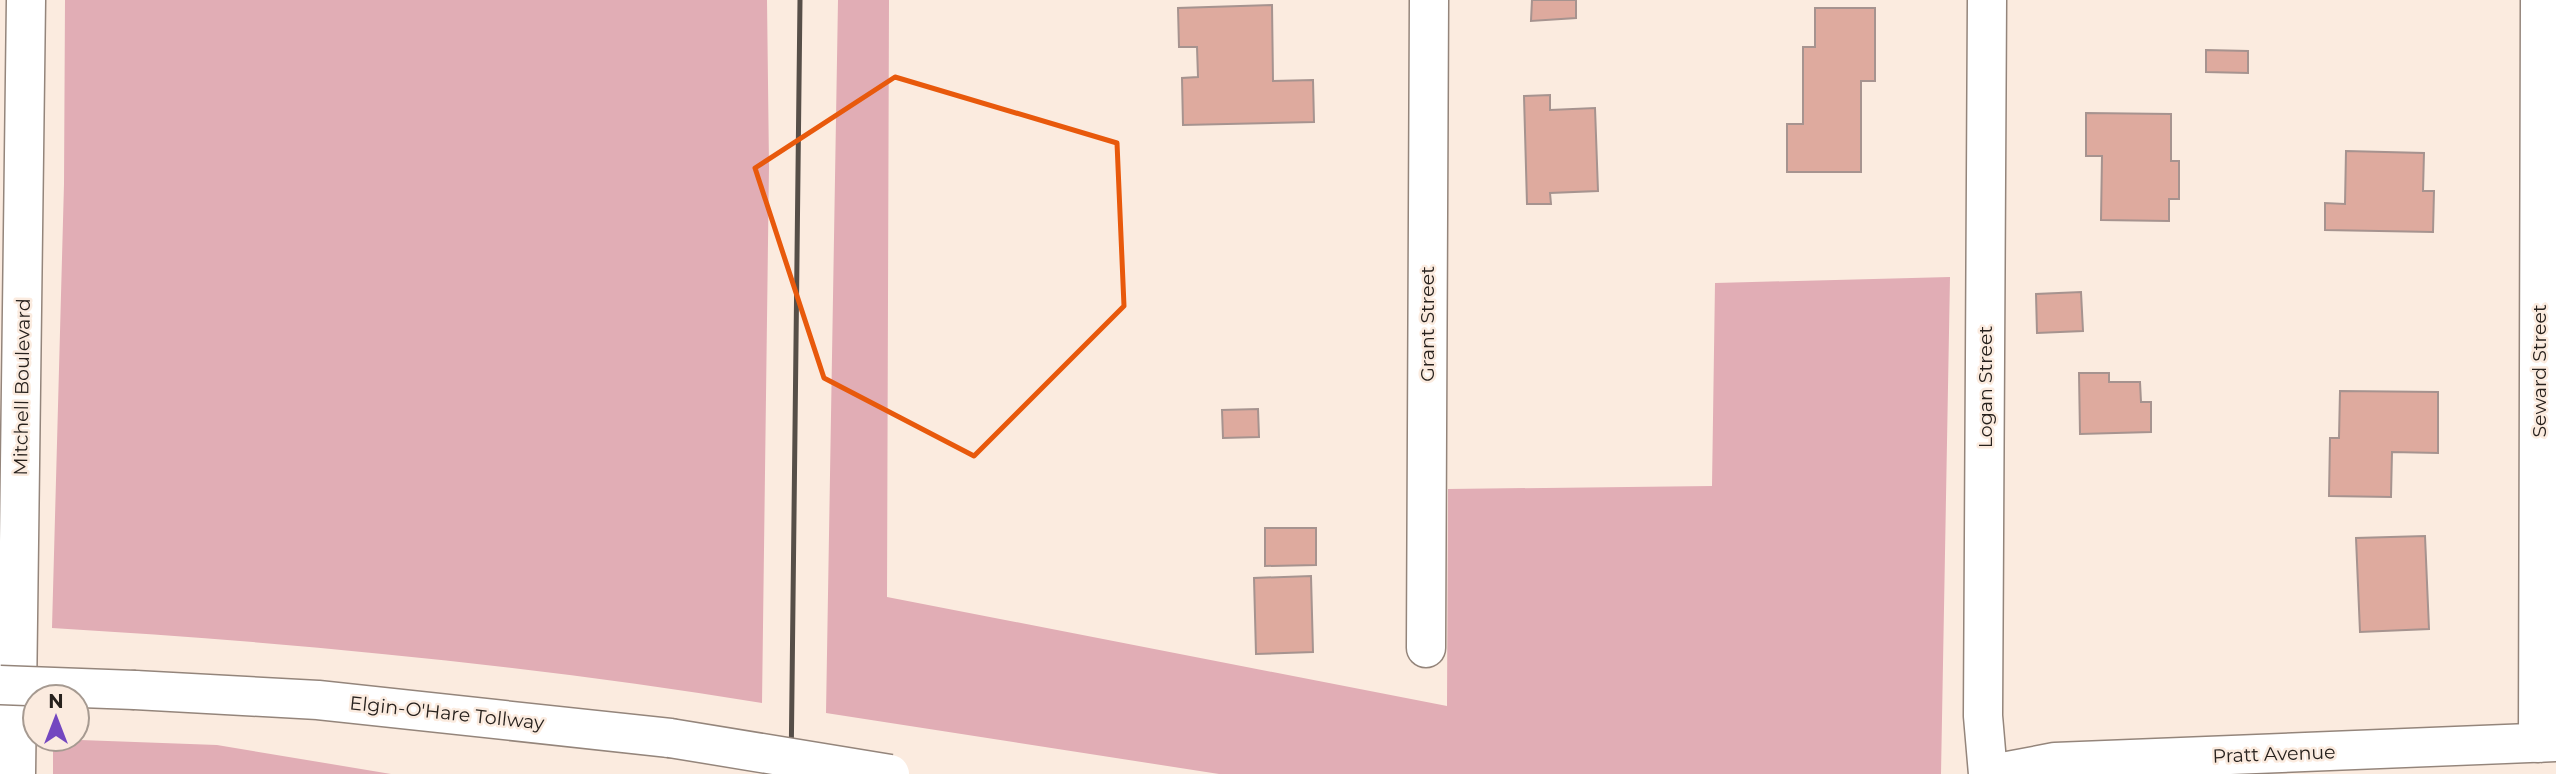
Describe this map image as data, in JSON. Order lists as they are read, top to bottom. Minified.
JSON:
{"streets":{"main road":["Grant Street","Seward Street","Mitchell Boulevard","Logan Street","Elgin-O'Hare Tollway","Pratt Avenue"]},"crossings":[["Seward Street","Pratt Avenue"],["Logan Street","Pratt Avenue"]],"north":"top"}
